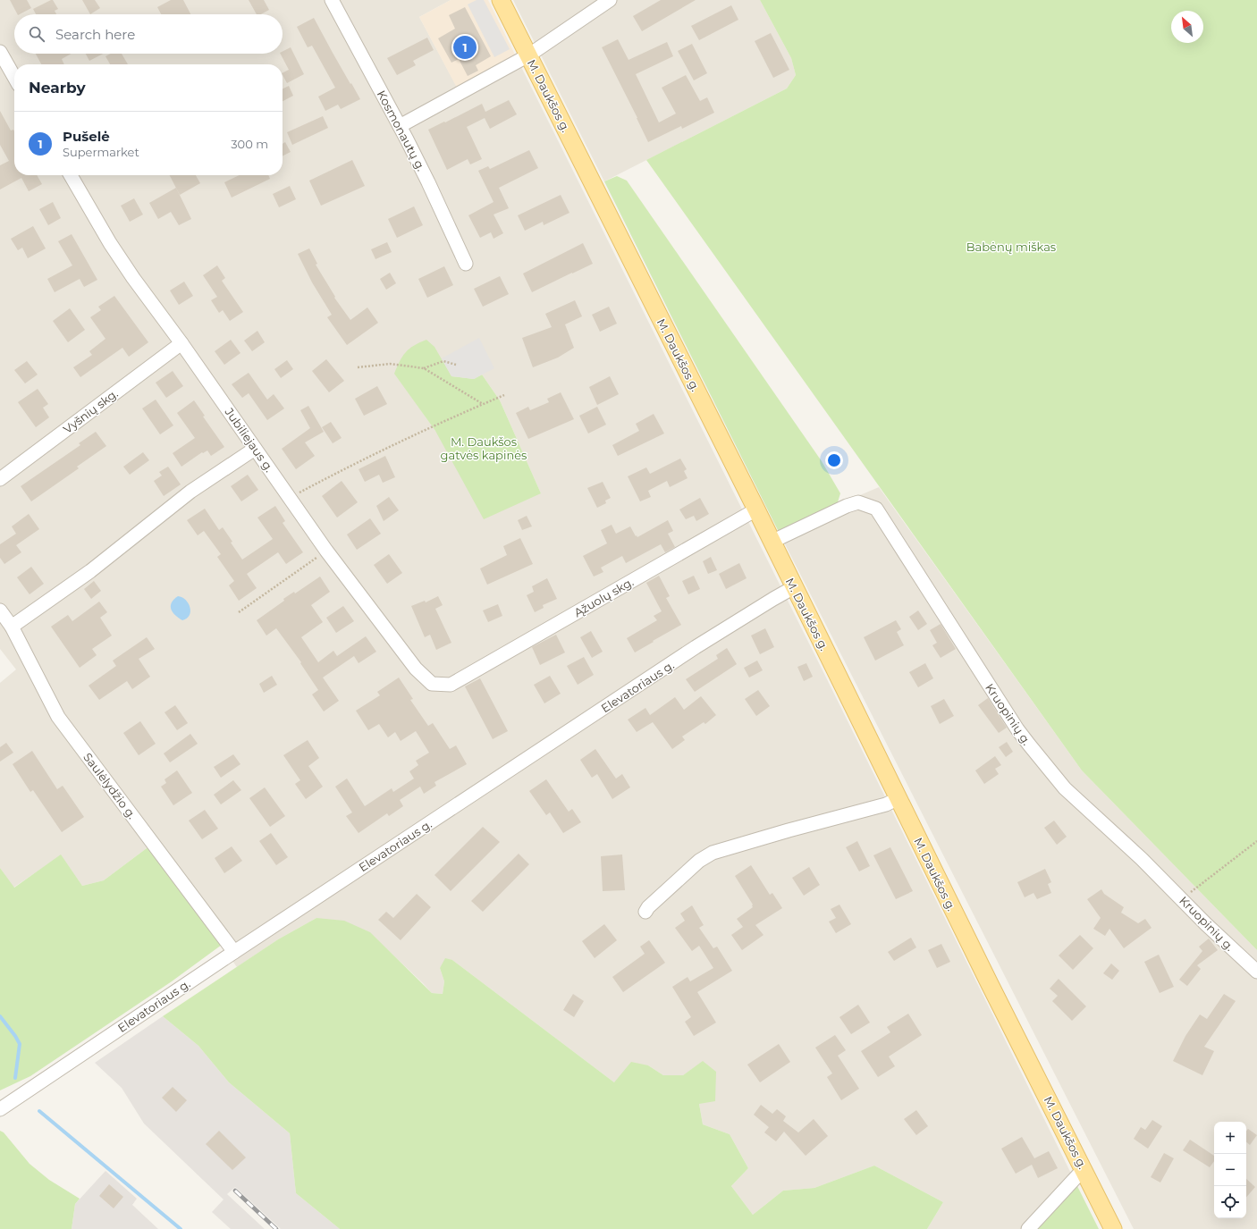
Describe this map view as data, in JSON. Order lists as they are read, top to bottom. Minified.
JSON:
{"streets":{"main road":["M. Daukšos g."],"street":["Kosmonautų g.","Vyšnių skg.","Jubiliejaus g.","Ąžuolų skg.","Elevatoriaus g.","Kruopinių g.","Saulėlydžio g."]},"crossings":[["M. Daukšos g.","Ąžuolų skg."],["M. Daukšos g.","Elevatoriaus g."],["M. Daukšos g.","Kruopinių g."],["Vyšnių skg.","Jubiliejaus g."],["Jubiliejaus g.","Ąžuolų skg."],["Elevatoriaus g.","Saulėlydžio g."]],"parks":["Babėnų miškas","M. Daukšos gatvės kapinės"],"north":"top left","page":{"search":"Search here","pins":"1","heading":"Nearby","list":[{"mark":"1","name":"Pušelė","note":"Supermarket","value":"300 m"}],"map_buttons":["+","−"]}}
